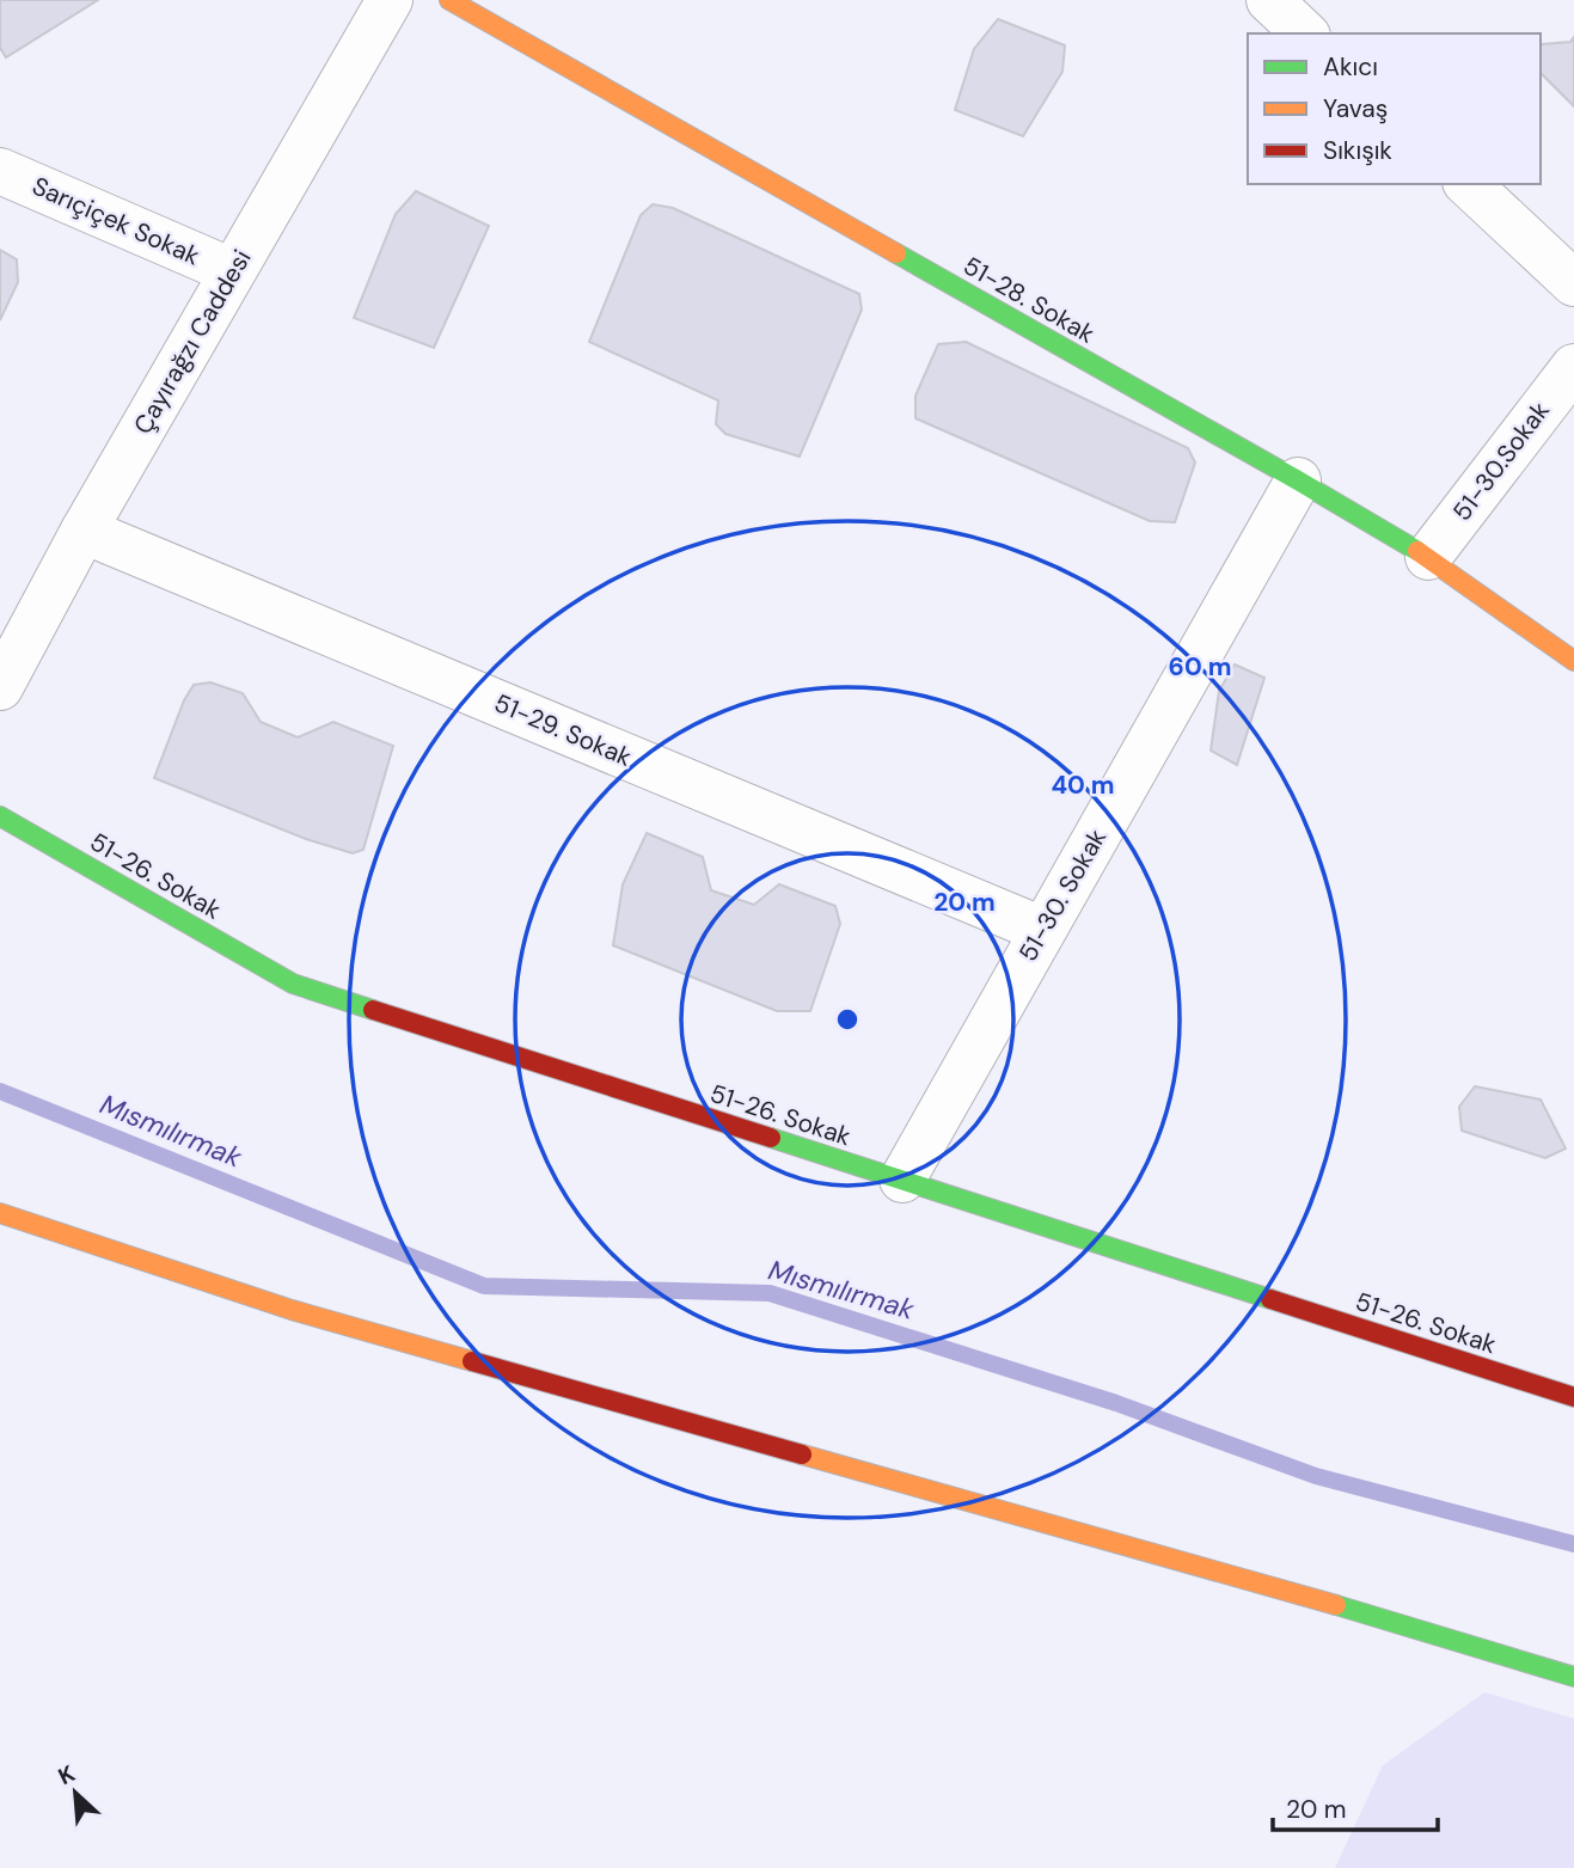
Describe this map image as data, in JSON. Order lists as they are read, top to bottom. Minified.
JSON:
{"streets":{"street":["Sarıçiçek Sokak","51-28. Sokak","Çayırağzı Caddesi","51-30.Sokak","51-29. Sokak","51-26. Sokak","51-30. Sokak"]},"crossings":[["Sarıçiçek Sokak","Çayırağzı Caddesi"],["51-28. Sokak","51-30.Sokak"],["51-28. Sokak","51-30. Sokak"],["Çayırağzı Caddesi","51-29. Sokak"],["51-29. Sokak","51-30. Sokak"],["51-26. Sokak","51-30. Sokak"]],"water":["Mısmılırmak"],"legend":["Akıcı","Yavaş","Sıkışık"],"scale_bar":"20 m","north":"top left","rings":["60 m","40 m","20 m"]}
